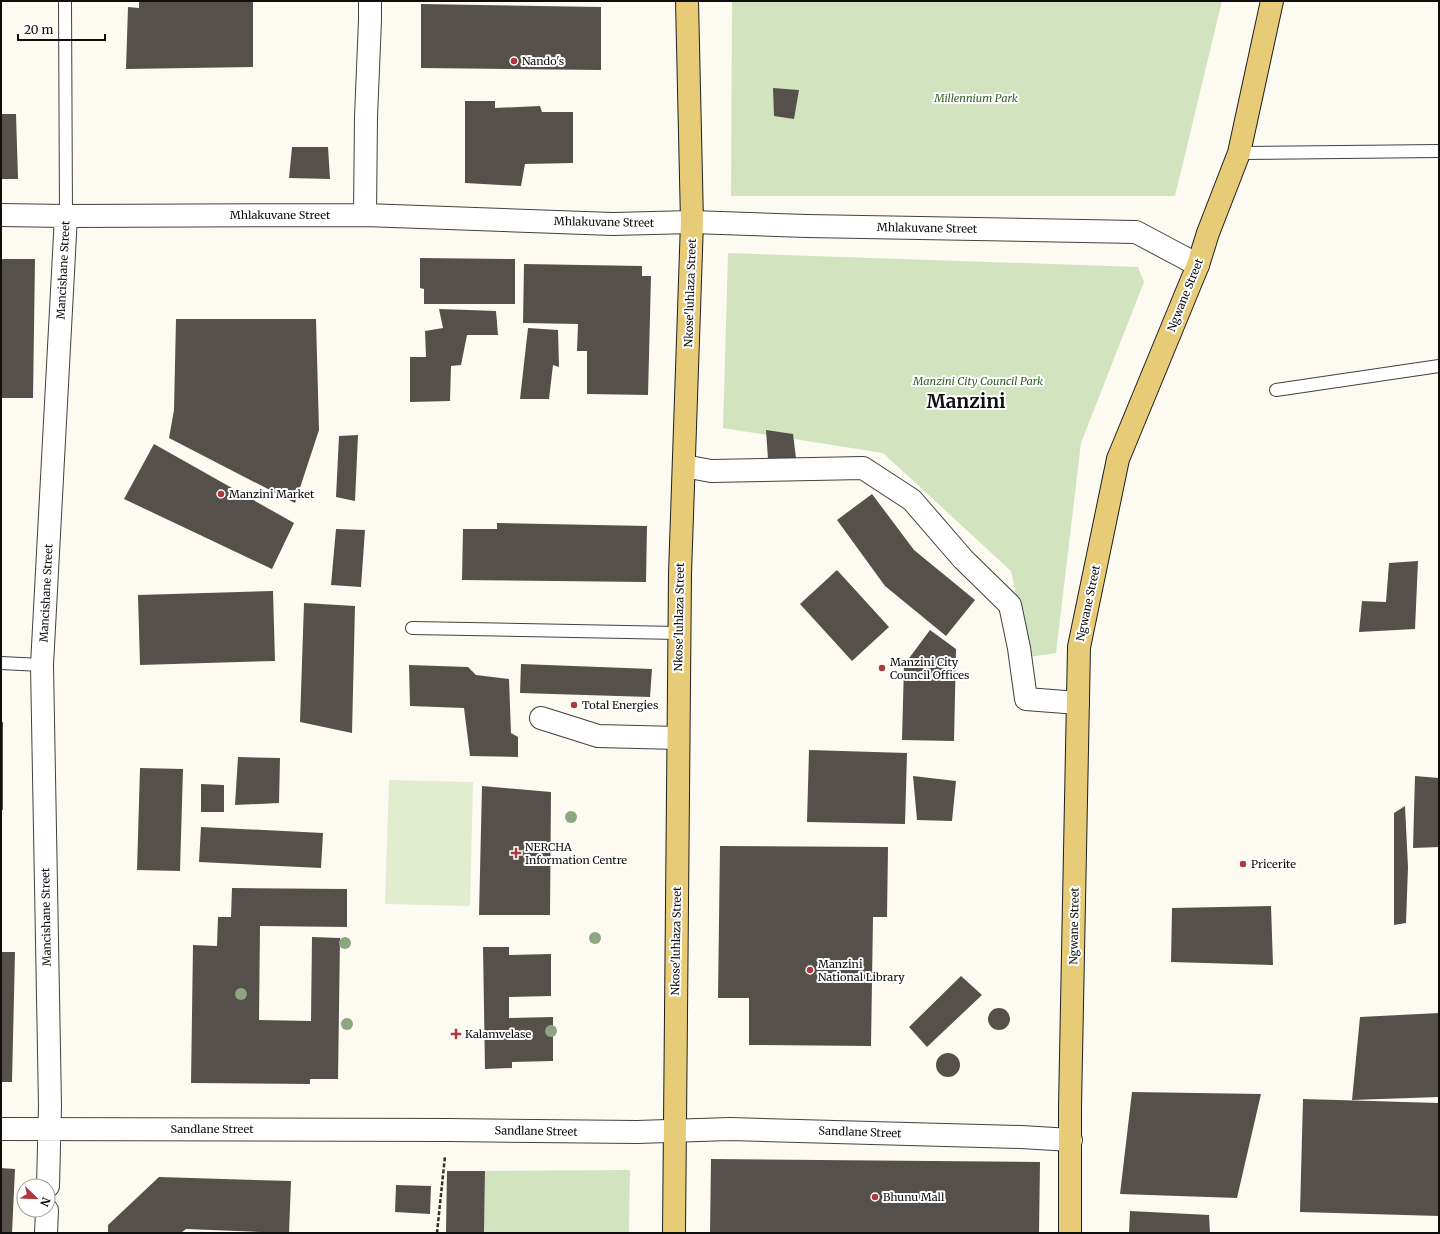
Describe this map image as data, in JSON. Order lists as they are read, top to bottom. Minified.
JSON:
{"streets":{"main road":["Nkose'luhlaza Street","Ngwane Street"],"street":["Mhlakuvane Street","Mancishane Street","Sandlane Street"]},"crossings":[["Mhlakuvane Street","Mancishane Street"],["Mhlakuvane Street","Nkose'luhlaza Street"],["Mhlakuvane Street","Ngwane Street"],["Mancishane Street","Sandlane Street"],["Nkose'luhlaza Street","Sandlane Street"],["Ngwane Street","Sandlane Street"]],"districts":["Manzini"],"parks":["Millennium Park","Manzini City Council Park"],"places":{"other":["Nando's","Manzini Market","Manzini City Council Offices","Total Energies","Pricerite","Manzini National Library","Bhunu Mall"],"health":["NERCHA Information Centre","Kalamvelase"]},"scale_bar":"20 m","north":"bottom right"}
